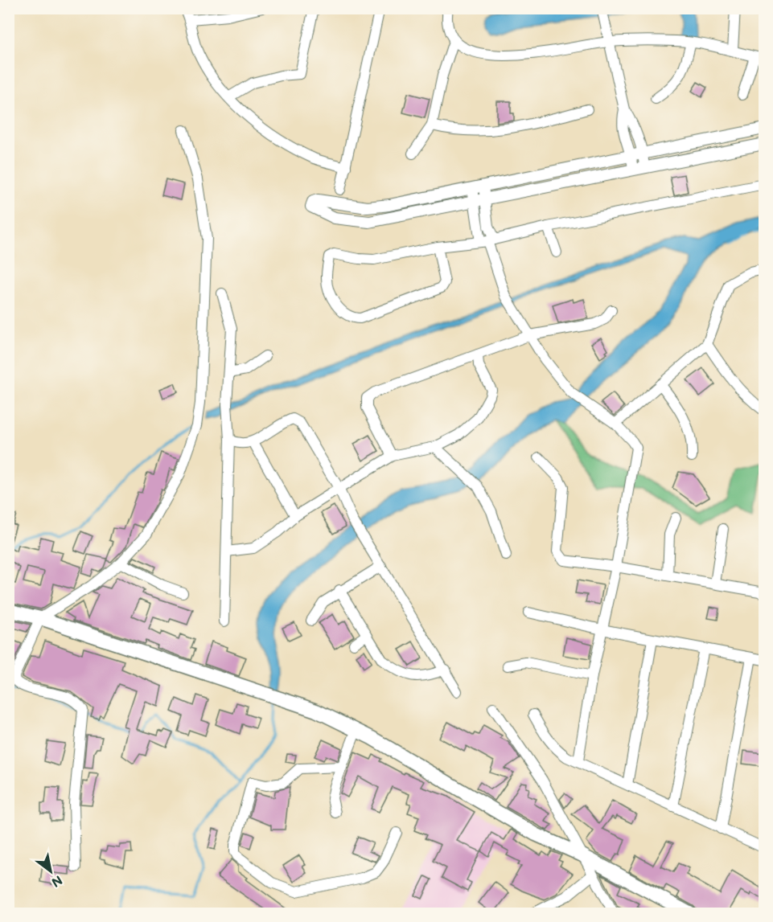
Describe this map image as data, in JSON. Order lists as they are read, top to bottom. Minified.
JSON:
{"north":"bottom right"}
